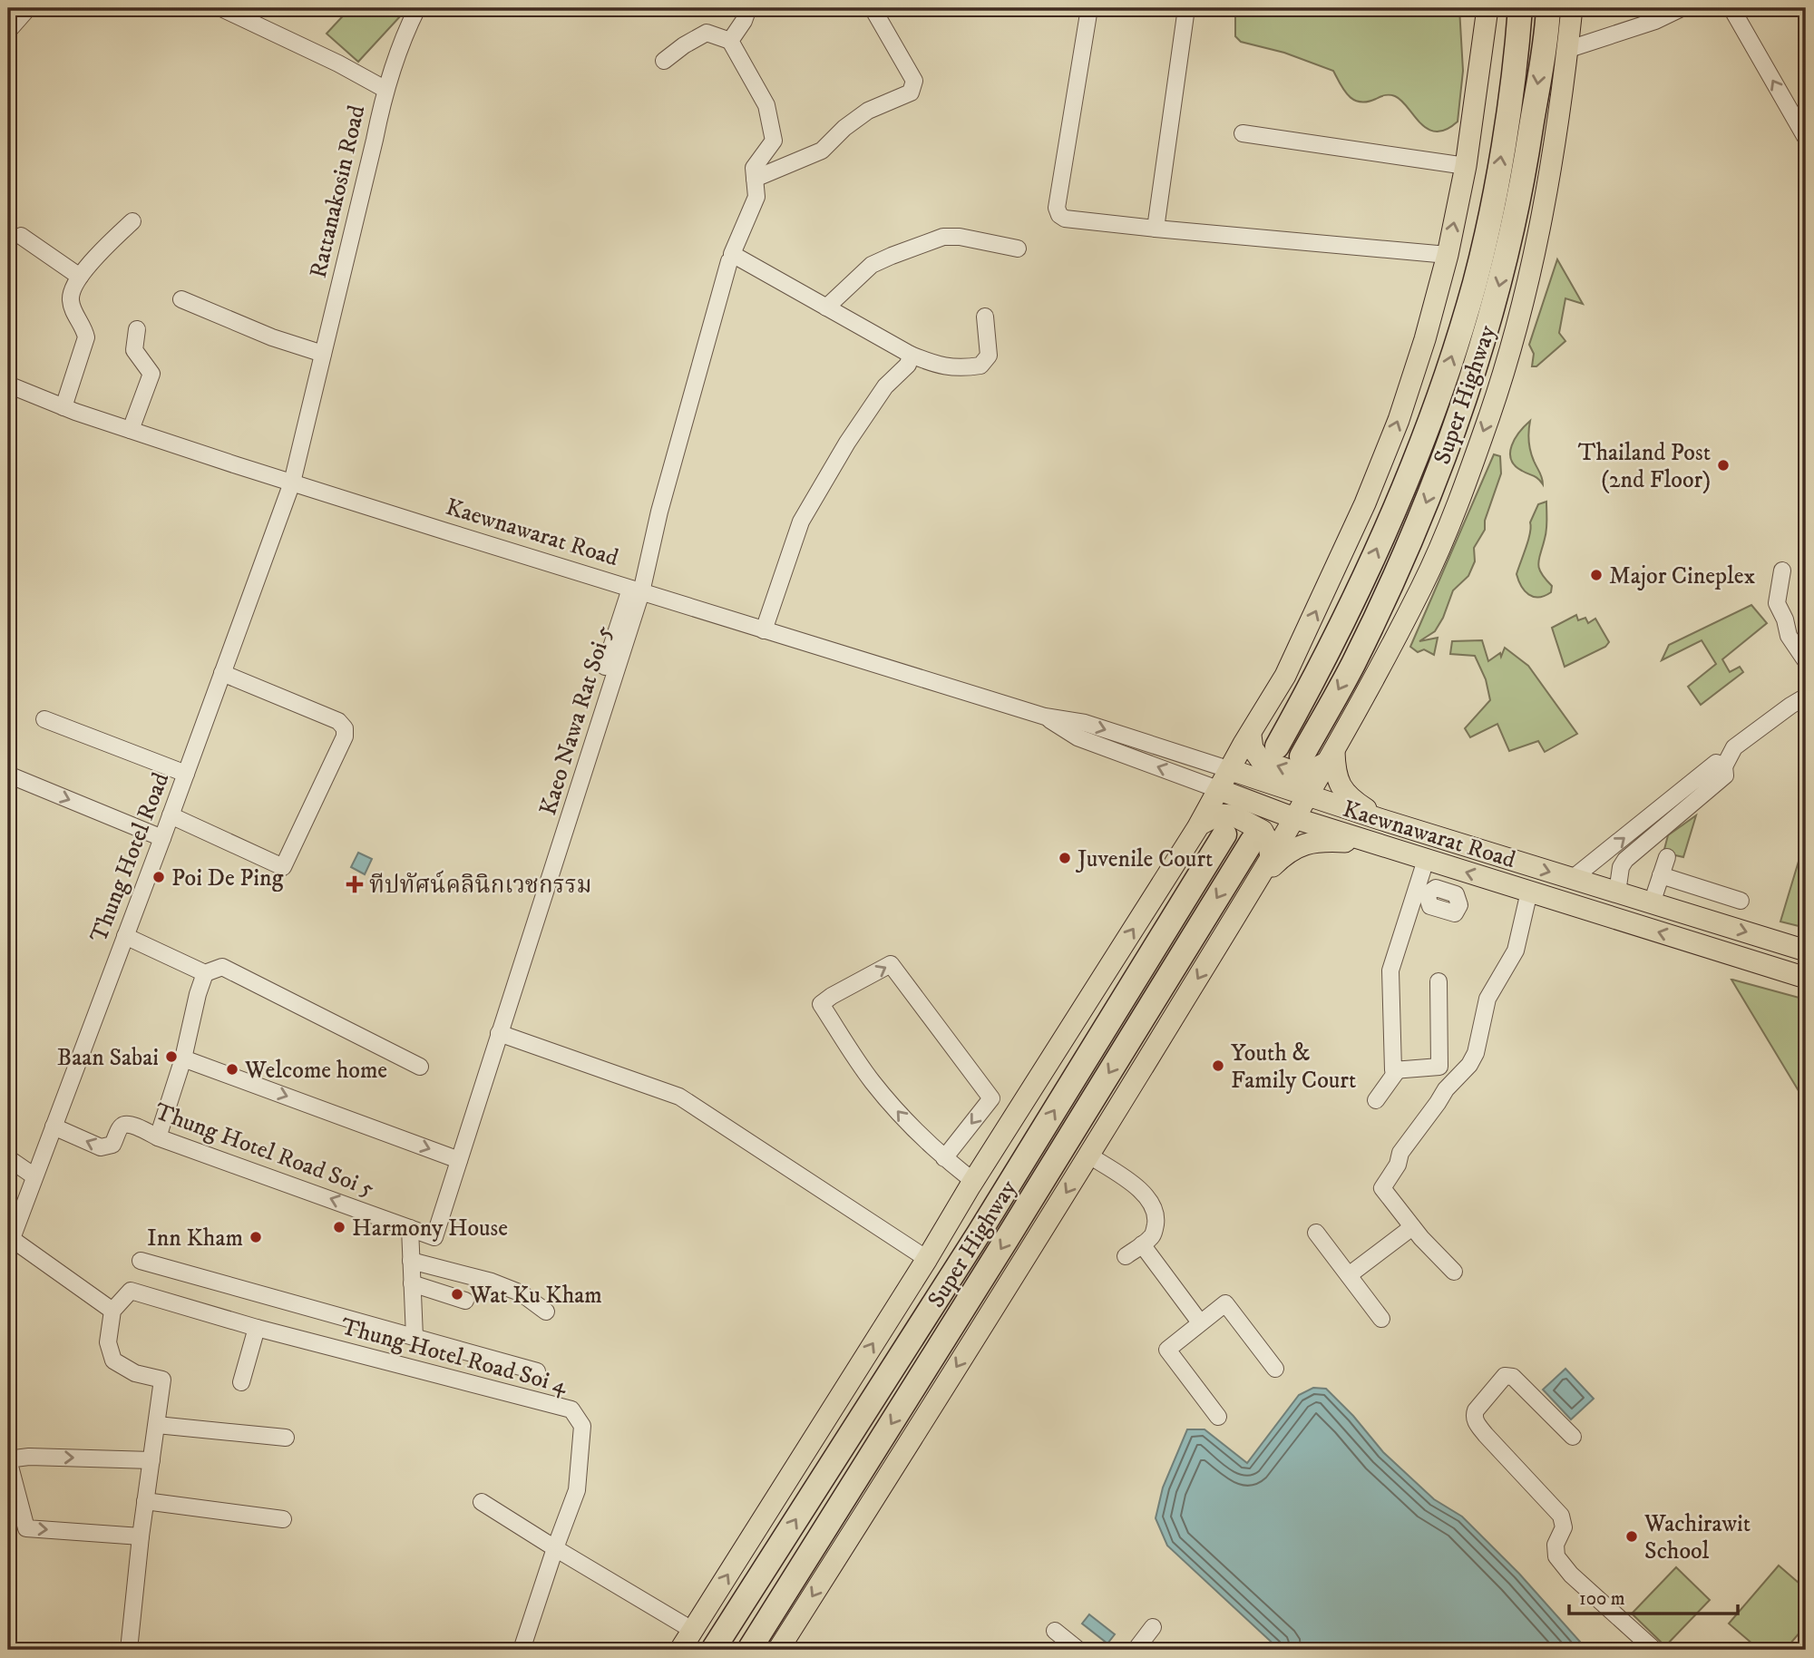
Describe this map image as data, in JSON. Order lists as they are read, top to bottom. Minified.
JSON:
{"streets":{"highway":["Super Highway"],"main road":["Kaewnawarat Road"],"street":["Rattanakosin Road","Kaeo Nawa Rat Soi 5","Thung Hotel Road","Thung Hotel Road Soi 5","Thung Hotel Road Soi 4"]},"crossings":[["Rattanakosin Road","Kaewnawarat Road"],["Rattanakosin Road","Thung Hotel Road"],["Kaewnawarat Road","Kaeo Nawa Rat Soi 5"],["Kaewnawarat Road","Thung Hotel Road"],["Kaeo Nawa Rat Soi 5","Thung Hotel Road Soi 5"],["Thung Hotel Road","Thung Hotel Road Soi 5"]],"places":{"other":["Thailand Post (2nd Floor)","Major Cineplex","Juvenile Court","Poi De Ping","Baan Sabai","Youth & Family Court","Welcome home","Harmony House","Inn Kham","Wat Ku Kham","Wachirawit School"],"health":["ทีปทัศน์คลินิกเวชกรรม"]},"scale_bar":"100 m"}
